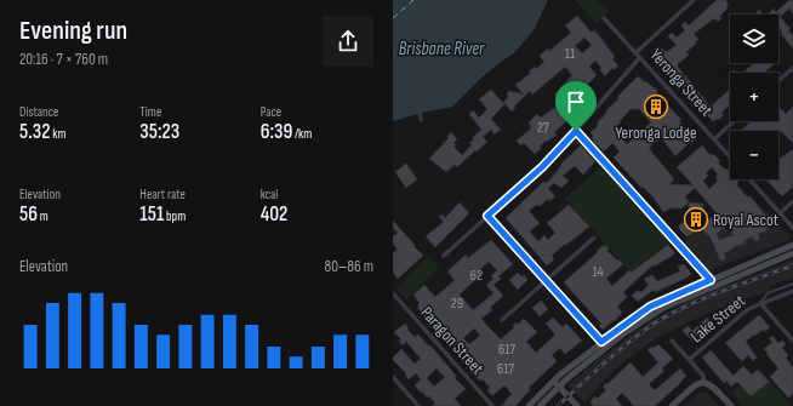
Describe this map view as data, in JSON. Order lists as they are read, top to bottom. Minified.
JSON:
{"streets":{"street":["Yeronga Street","Lake Street","Paragon Street"]},"water":["Brisbane River"],"places":{"building":["Yeronga Lodge","Royal Ascot"]},"house_numbers":["11","27","14","62","29","617","617"],"page":{"heading":["Evening run","20:16 · 7 × 760 m"],"map_buttons":["+","−"],"stats":[["Distance","5.32 km"],["Time","35:23"],["Pace","6:39 /km"],["Elevation","56 m"],["Heart rate","151 bpm"],["kcal","402"]],"chart":["Elevation","80–86 m"]}}
